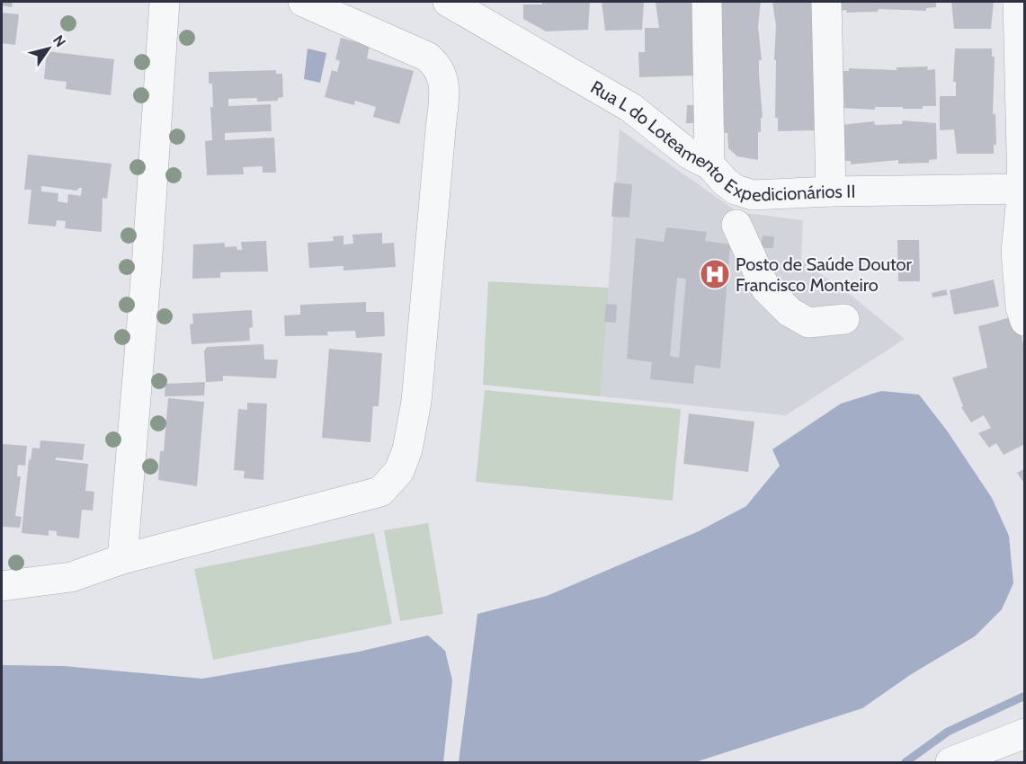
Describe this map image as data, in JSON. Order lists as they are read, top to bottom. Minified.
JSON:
{"streets":{"street":["Rua L do Loteamento Expedicionários II"]},"places":{"hospital":["Posto de Saúde Doutor Francisco Monteiro"]},"north":"top right"}
